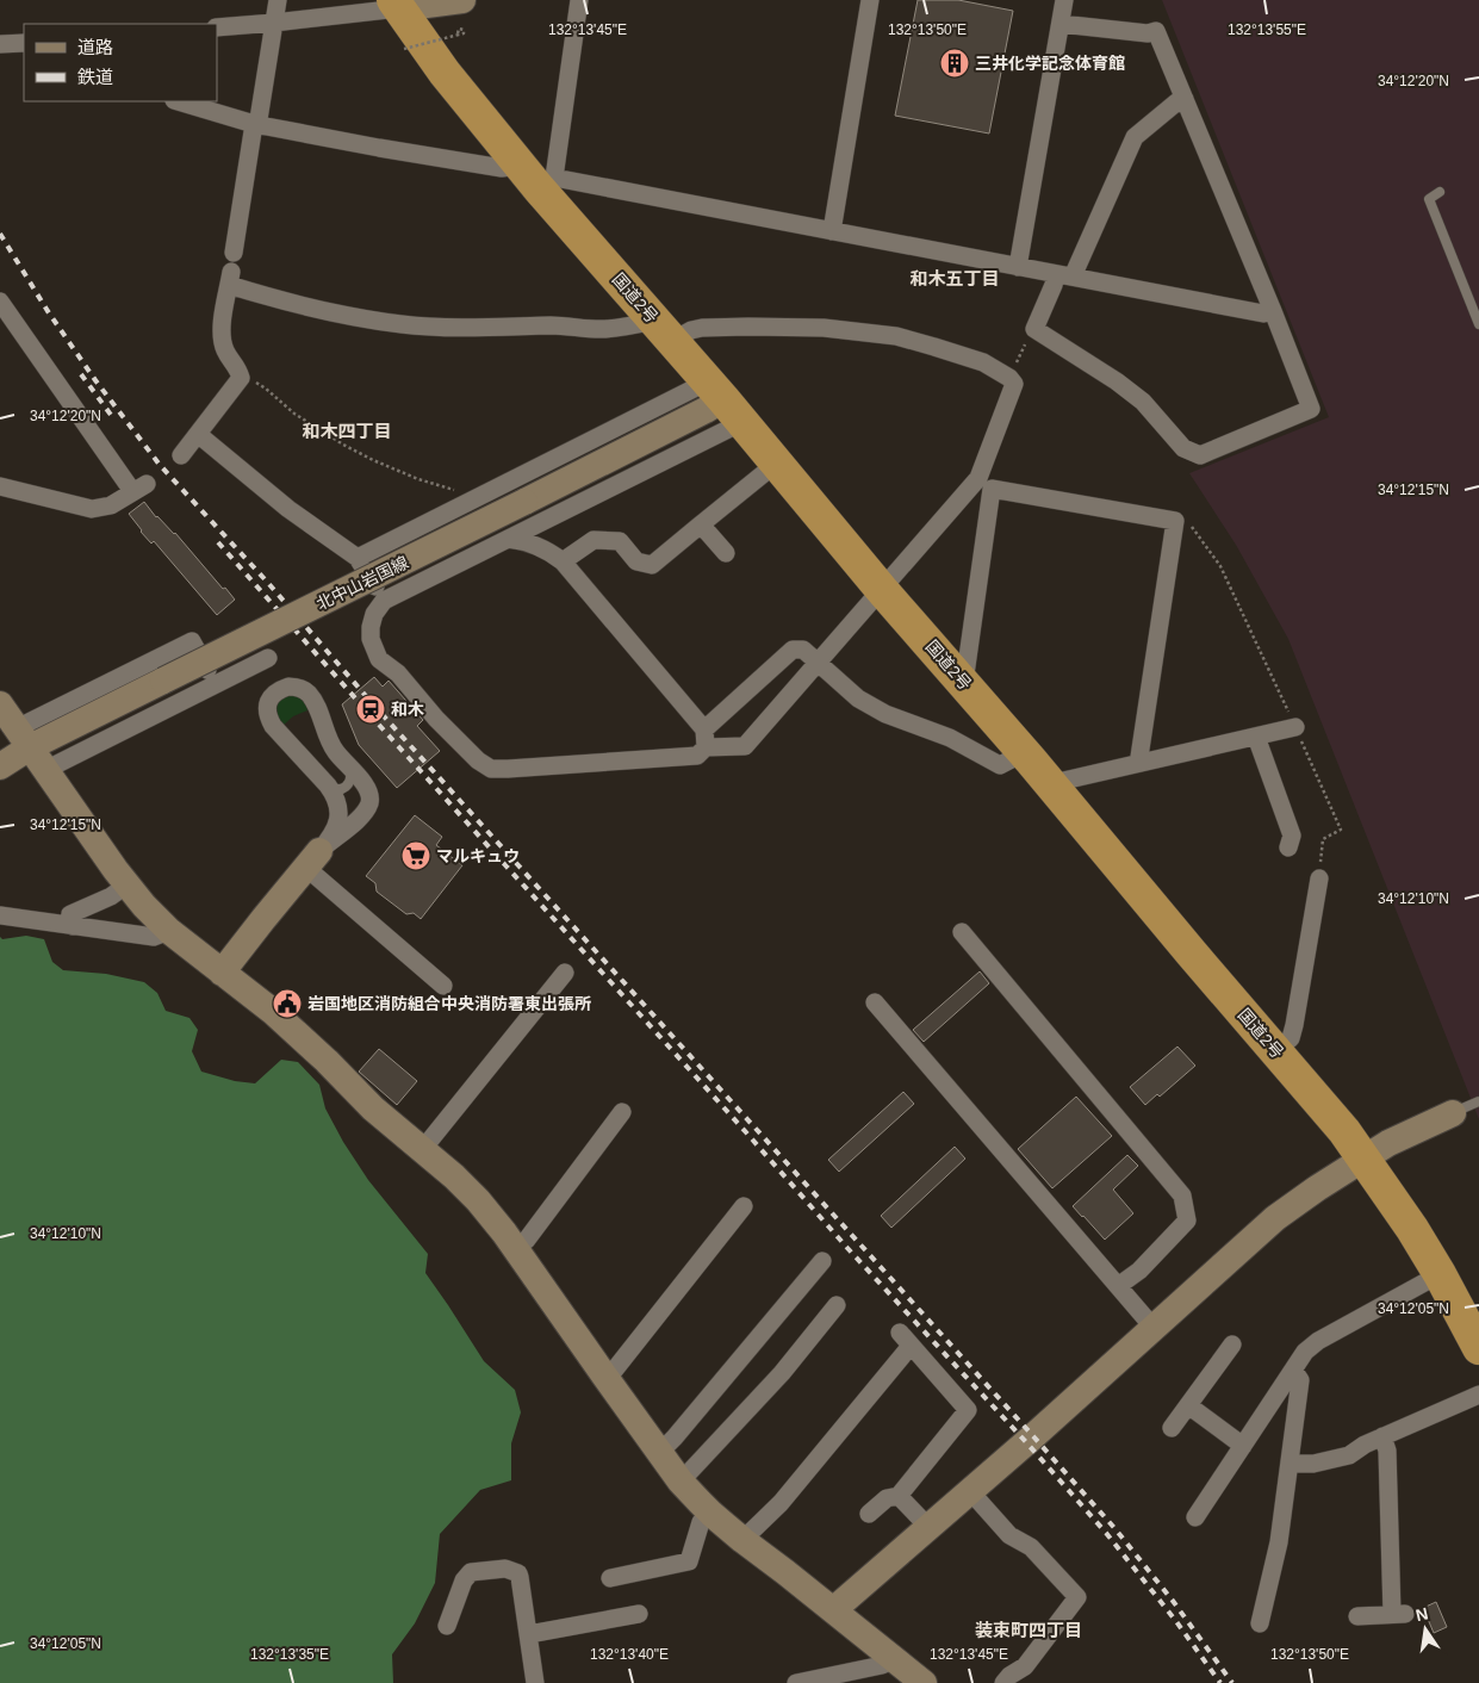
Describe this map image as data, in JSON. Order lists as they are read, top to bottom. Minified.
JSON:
{"streets":{"highway":["国道2号"],"street":["北中山岩国線"]},"crossings":[["国道2号","北中山岩国線"]],"districts":["和木五丁目","和木四丁目","装束町四丁目"],"places":{"building":["三井化学記念体育館"],"station":["和木"],"supermarket":["マルキュウ"],"public building":["岩国地区消防組合中央消防署東出張所"]},"legend":["道路","鉄道"],"north":"top","coordinates":["132°13'45\"E","132°13'50\"E","132°13'55\"E","34°12'20\"N","34°12'15\"N","34°12'10\"N","34°12'05\"N","132°13'35\"E","132°13'40\"E"]}
